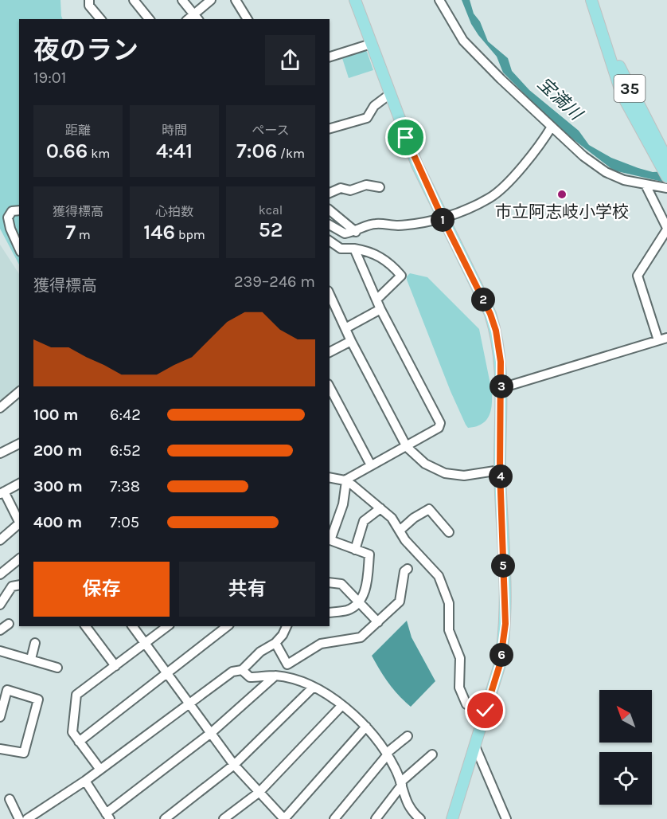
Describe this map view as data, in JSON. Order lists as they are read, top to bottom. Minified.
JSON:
{"streets":{"main road":["35"]},"water":["宝満川"],"places":["市立阿志岐小学校"],"north":"top left","page":{"heading":["夜のラン","19:01"],"stats":[["距離","0.66 km"],["時間","4:41"],["ペース","7:06 /km"],["獲得標高","7 m"],["心拍数","146 bpm"],["kcal","52"]],"pins":["1","2","3","4","5","6"],"chart":["獲得標高","239–246 m"],"list":[{"name":"100 m","note":"6:42"},{"name":"200 m","note":"6:52"},{"name":"300 m","note":"7:38"},{"name":"400 m","note":"7:05"}],"buttons":["保存","共有"]}}
